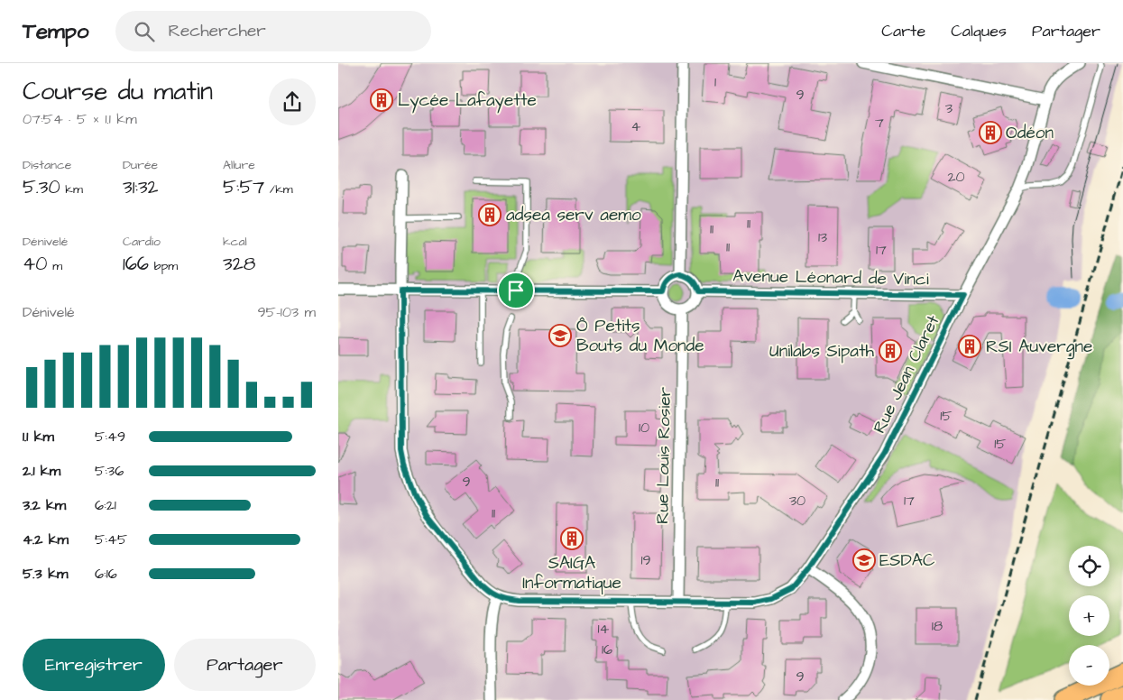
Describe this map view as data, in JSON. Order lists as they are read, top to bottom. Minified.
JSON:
{"streets":{"street":["Avenue Léonard de Vinci","Rue Jean Claret","Rue Louis Rosier"]},"crossings":[["Avenue Léonard de Vinci","Rue Jean Claret"],["Avenue Léonard de Vinci","Rue Louis Rosier"],["Rue Jean Claret","Rue Louis Rosier"]],"places":{"building":["Lycée Lafayette","Odéon","adsea serv aemo","RSI Auvergne","Unilabs Sipath","SAIGA Informatique"],"school or university":["Ô Petits Bouts du Monde","ESDAC"]},"house_numbers":["1","9","3","7","4","20","11","11","13","11","17","15","10","15","9","11","30","17","11","19","18","14","16","9"],"page":{"header":"Tempo","search":"Rechercher","nav":["Carte","Calques","Partager"],"heading":["Course du matin","07:54 · 5 × 1.1 km"],"stats":[["Distance","5.30 km"],["Durée","31:32"],["Allure","5:57 /km"],["Dénivelé","40 m"],["Cardio","166 bpm"],["kcal","328"]],"chart":["Dénivelé","95–103 m"],"list":[{"name":"1.1 km","note":"5:49"},{"name":"2.1 km","note":"5:36"},{"name":"3.2 km","note":"6:21"},{"name":"4.2 km","note":"5:45"},{"name":"5.3 km","note":"6:16"}],"map_buttons":["+","−"],"buttons":["Enregistrer","Partager"]}}
